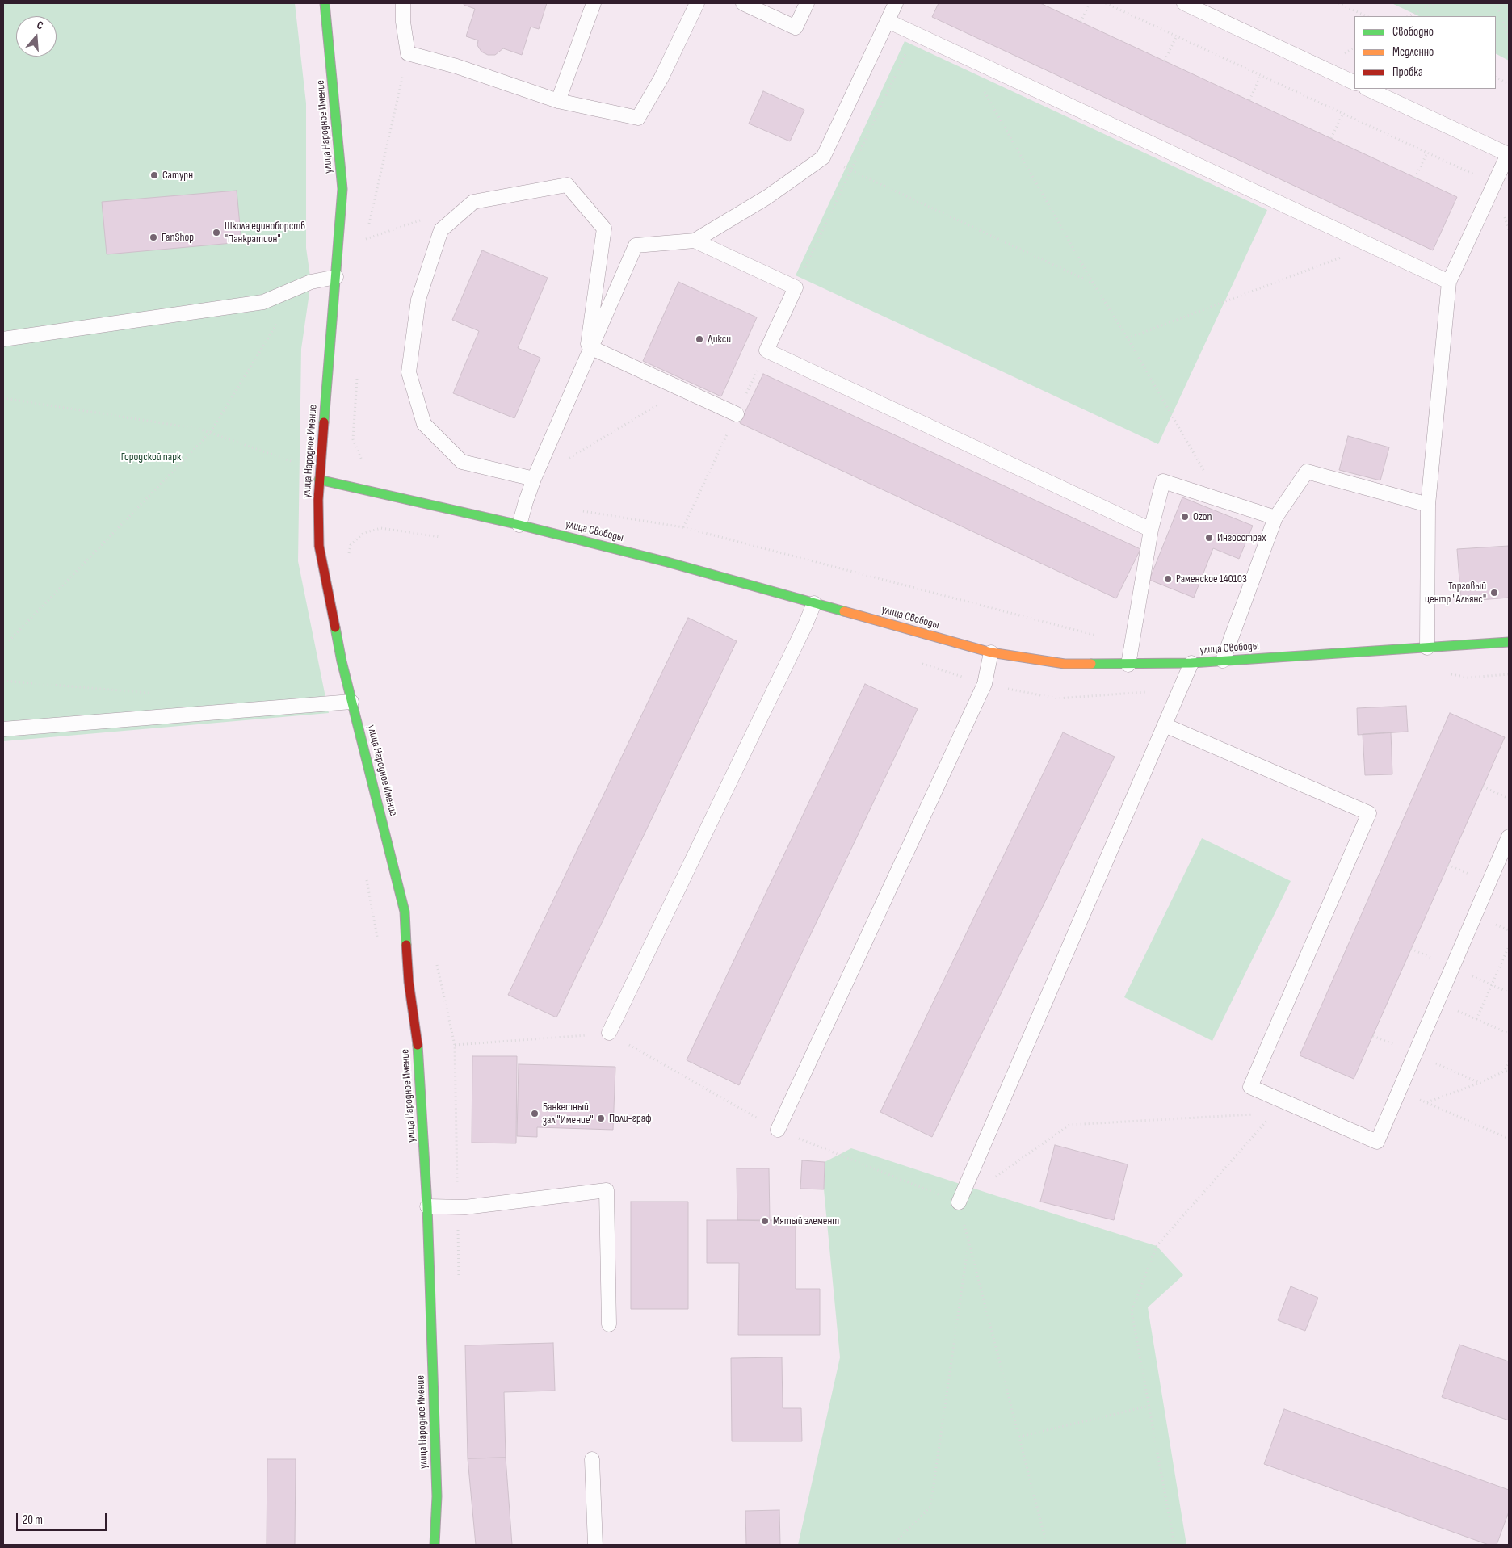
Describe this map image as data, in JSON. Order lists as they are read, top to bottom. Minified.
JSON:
{"streets":{"street":["улица Народное Имение","улица Свободы"]},"crossings":[["улица Народное Имение","улица Свободы"]],"parks":["Городской парк"],"places":["Сатурн","Школа единоборств \"Панкратион\"","FanShop","Дикси","Ozon","Ингосстрах","Раменское 140103","Торговый центр \"Альянс\"","Банкетный зал \"Имение\"","Поли-граф","Мятый элемент"],"legend":["Свободно","Медленно","Пробка"],"scale_bar":"20 m","north":"top"}
